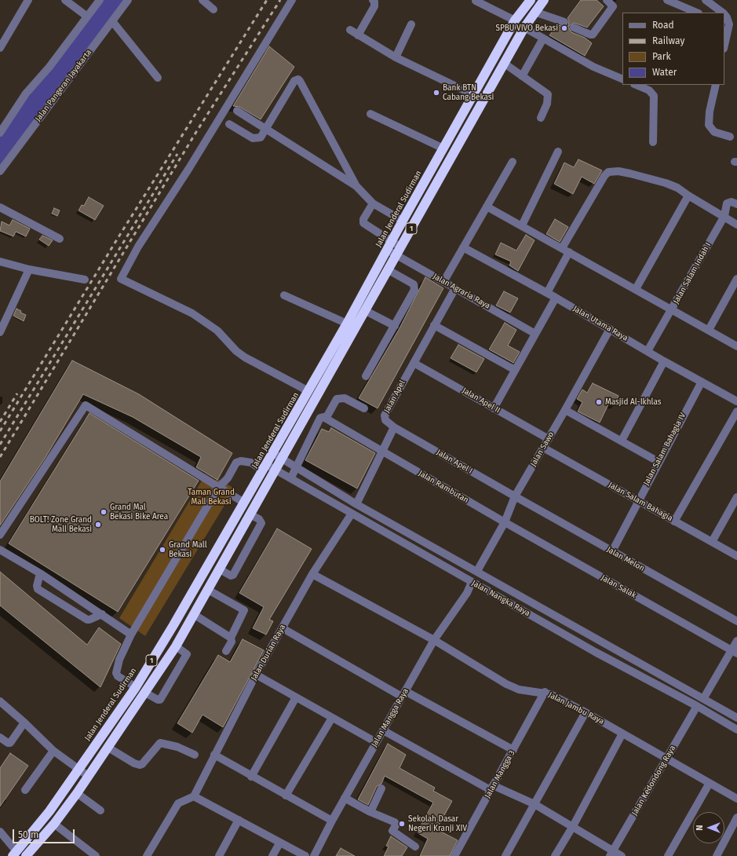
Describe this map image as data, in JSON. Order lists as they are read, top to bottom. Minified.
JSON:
{"streets":{"highway":["Jalan Jenderal Sudirman","1"],"street":["Jalan Pangeran Jayakarta","Jalan Salam Indah I","Jalan Agraria Raya","Jalan Utama Raya","Jalan Apel","Jalan Apel II","Jalan Sawo","Jalan Salam Bahagia IV","Jalan Apel I","Jalan Rambutan","Jalan Salam Bahagia","Jalan Melon","Jalan Salak","Jalan Nangka Raya","Jalan Durian Raya","Jalan Jambu Raya","Jalan Mangga Raya","Jalan Mangga 3","Jalan Kedondong Raya"]},"crossings":[["Jalan Jenderal Sudirman","Jalan Agraria Raya"],["Jalan Jenderal Sudirman","Jalan Rambutan"],["Jalan Jenderal Sudirman","Jalan Nangka Raya"],["Jalan Salam Indah I","Jalan Utama Raya"],["Jalan Agraria Raya","Jalan Apel"],["Jalan Utama Raya","Jalan Sawo"],["Jalan Utama Raya","Jalan Salam Bahagia IV"],["Jalan Apel","Jalan Apel II"],["Jalan Apel","Jalan Apel I"],["Jalan Apel II","Jalan Sawo"],["Jalan Sawo","Jalan Apel I"],["Jalan Sawo","Jalan Rambutan"],["Jalan Sawo","Jalan Salam Bahagia"],["Jalan Sawo","Jalan Melon"],["Jalan Sawo","Jalan Salak"],["Jalan Sawo","Jalan Nangka Raya"],["Jalan Salam Bahagia IV","Jalan Salam Bahagia"],["Jalan Salam Bahagia IV","Jalan Melon"],["Jalan Apel I","Jalan Melon"],["Jalan Rambutan","Jalan Salak"],["Jalan Nangka Raya","Jalan Durian Raya"],["Jalan Nangka Raya","Jalan Mangga Raya"],["Jalan Nangka Raya","Jalan Kedondong Raya"],["Jalan Durian Raya","Jalan Jambu Raya"],["Jalan Jambu Raya","Jalan Mangga Raya"],["Jalan Jambu Raya","Jalan Mangga 3"],["Jalan Jambu Raya","Jalan Kedondong Raya"]],"parks":["Taman Grand Mall Bekasi"],"places":["SPBU VIVO Bekasi","Bank BTN Cabang Bekasi","Masjid Al-Ikhlas","Grand Mal Bekasi Bike Area","BOLT! Zone Grand Mall Bekasi","Grand Mall Bekasi","Sekolah Dasar Negeri Kranji XIV"],"legend":["Road","Railway","Park","Water"],"scale_bar":"50 m","north":"left"}
